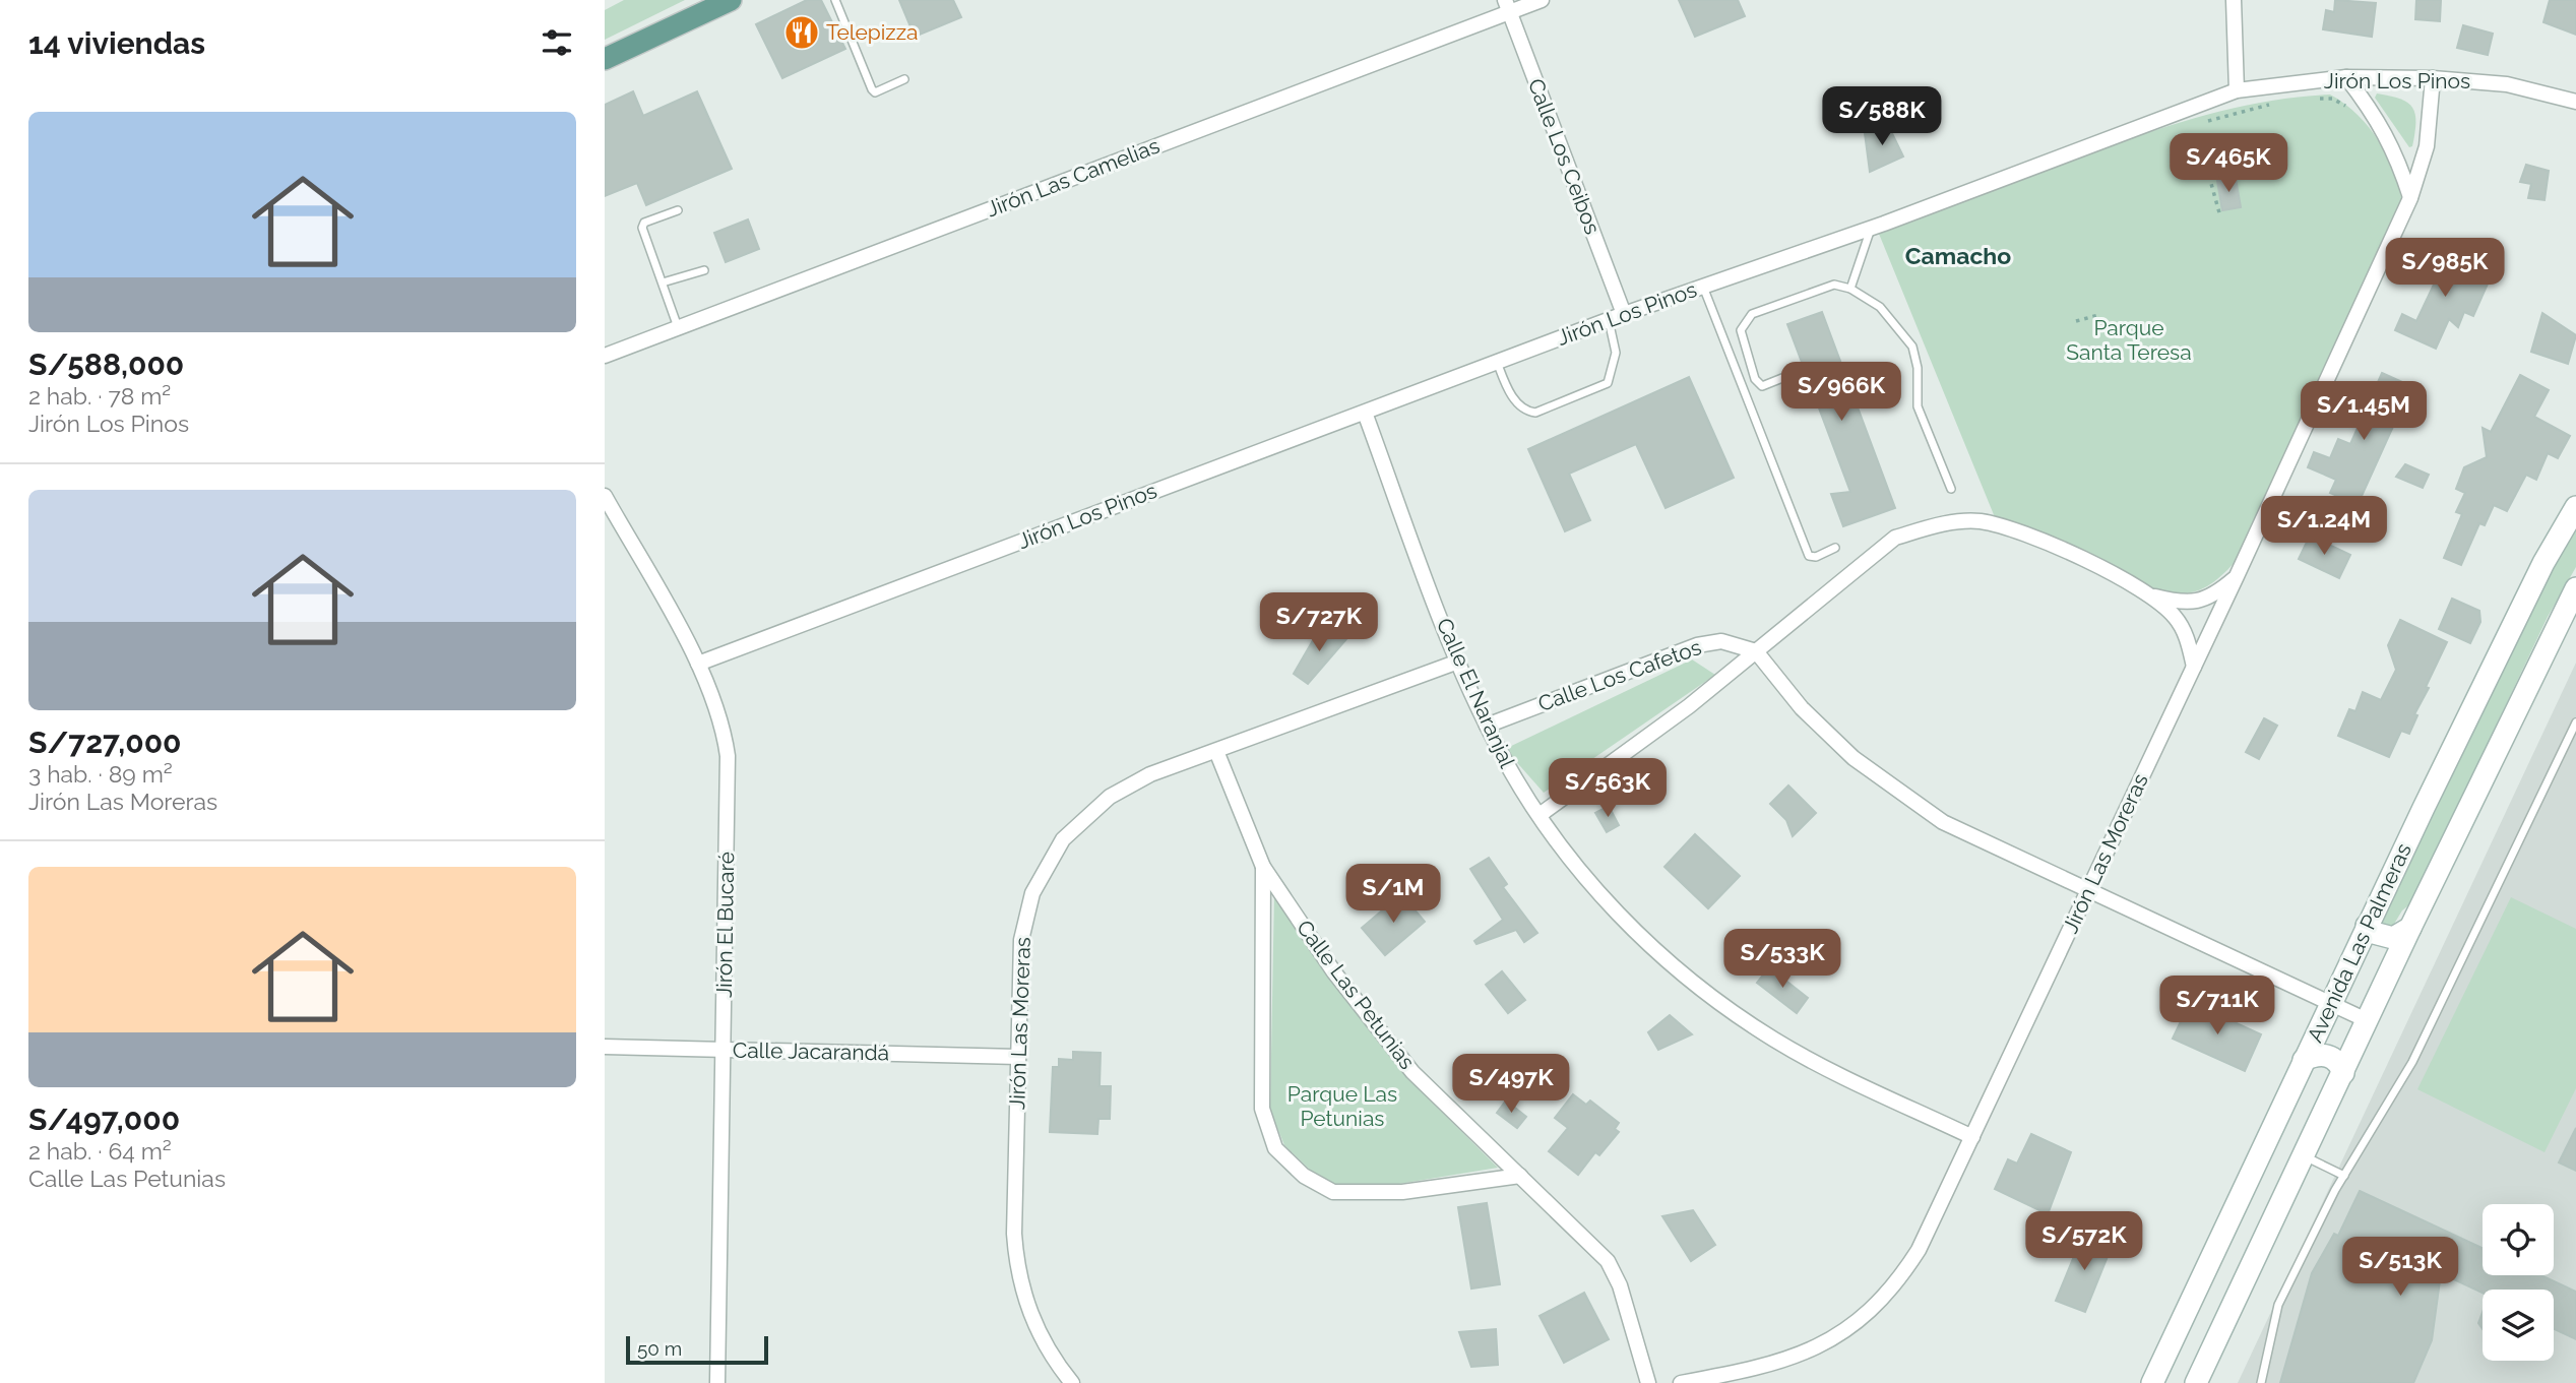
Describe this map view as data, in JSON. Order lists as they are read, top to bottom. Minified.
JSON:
{"streets":{"main road":["Avenida Las Palmeras"],"street":["Jirón Los Pinos","Calle Los Ceibos","Jirón Las Camelias","Calle Los Cafetos","Calle El Naranjal","Jirón Las Moreras","Jirón El Bucaré","Calle Las Petunias","Calle Jacarandá"]},"crossings":[["Jirón Los Pinos","Calle Los Ceibos"],["Jirón Los Pinos","Calle El Naranjal"],["Jirón Los Pinos","Jirón Las Moreras"],["Jirón Los Pinos","Jirón El Bucaré"],["Calle Los Ceibos","Jirón Las Camelias"],["Calle Los Cafetos","Calle El Naranjal"],["Calle Los Cafetos","Jirón Las Moreras"],["Calle El Naranjal","Jirón Las Moreras"],["Jirón Las Moreras","Calle Las Petunias"],["Jirón Las Moreras","Calle Jacarandá"],["Jirón El Bucaré","Calle Jacarandá"]],"districts":["Camacho"],"parks":["Parque Santa Teresa","Parque Las Petunias"],"places":{"restaurant":["Telepizza"]},"scale_bar":"50 m","page":{"heading":"14 viviendas","list":[{"name":"S/588,000","note":"2 hab. · 78 m² · Jirón Los Pinos"},{"name":"S/727,000","note":"3 hab. · 89 m² · Jirón Las Moreras"},{"name":"S/497,000","note":"2 hab. · 64 m² · Calle Las Petunias"}],"price":["S/588K","S/465K","S/985K","S/966K","S/1.45M","S/1.24M","S/727K","S/563K","S/1M","S/533K","S/711K","S/497K","S/572K","S/513K"],"scale":"50 m"}}
